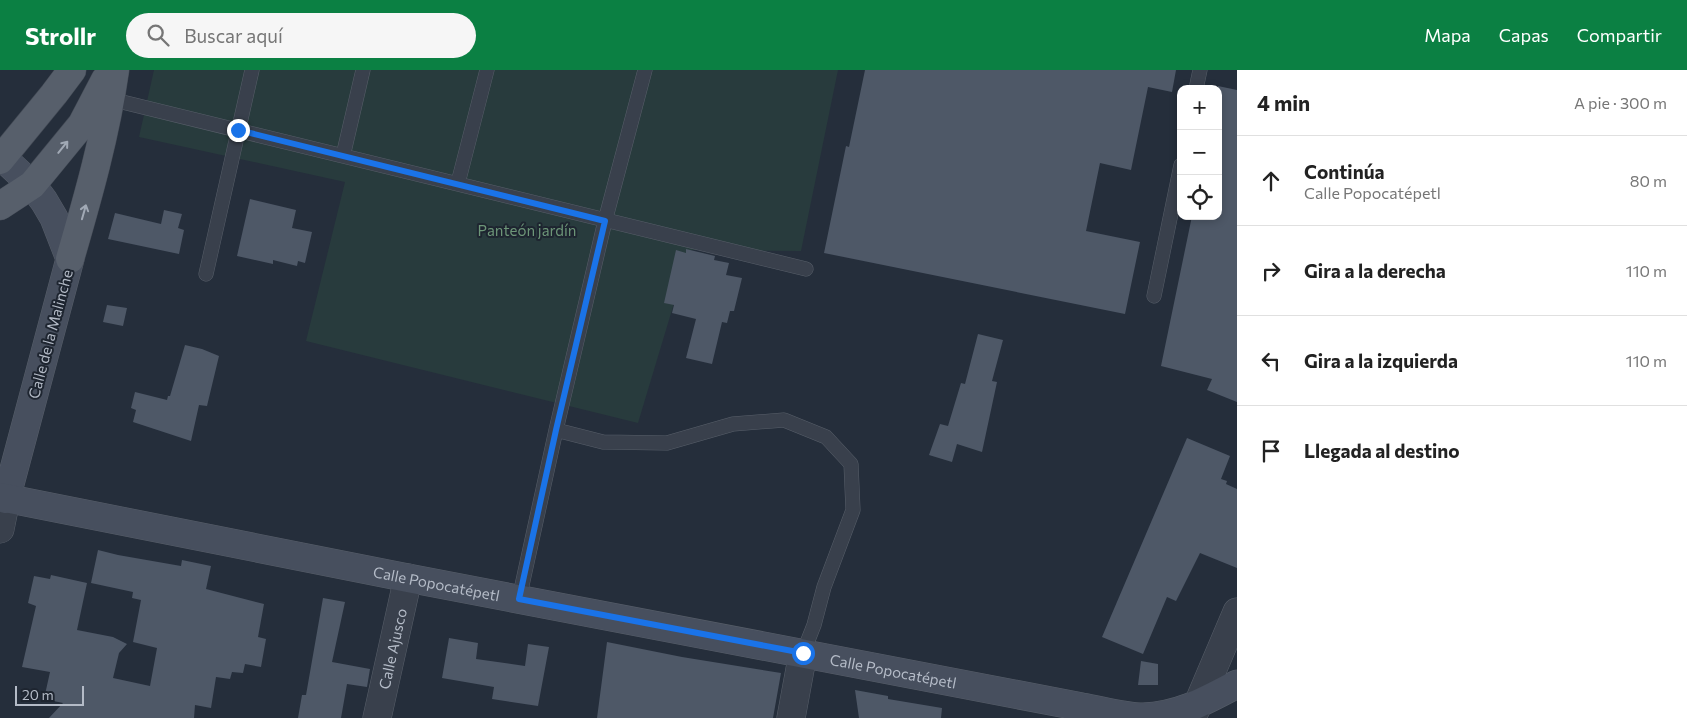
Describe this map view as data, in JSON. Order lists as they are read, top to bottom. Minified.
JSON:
{"streets":{"main road":["Calle de la Malinche","Calle Popocatépetl"],"street":["Calle Ajusco"]},"crossings":[["Calle de la Malinche","Calle Popocatépetl"],["Calle Popocatépetl","Calle Ajusco"]],"parks":["Panteón jardín"],"scale_bar":"20 m","page":{"header":"Strollr","search":"Buscar aquí","nav":["Mapa","Capas","Compartir"],"heading":["4 min","A pie · 300 m"],"map_buttons":["+","−"],"list":[["Continúa","Calle Popocatépetl","80 m"],["Gira a la derecha","110 m"],["Gira a la izquierda","110 m"],"Llegada al destino"],"scale":"20 m"}}
